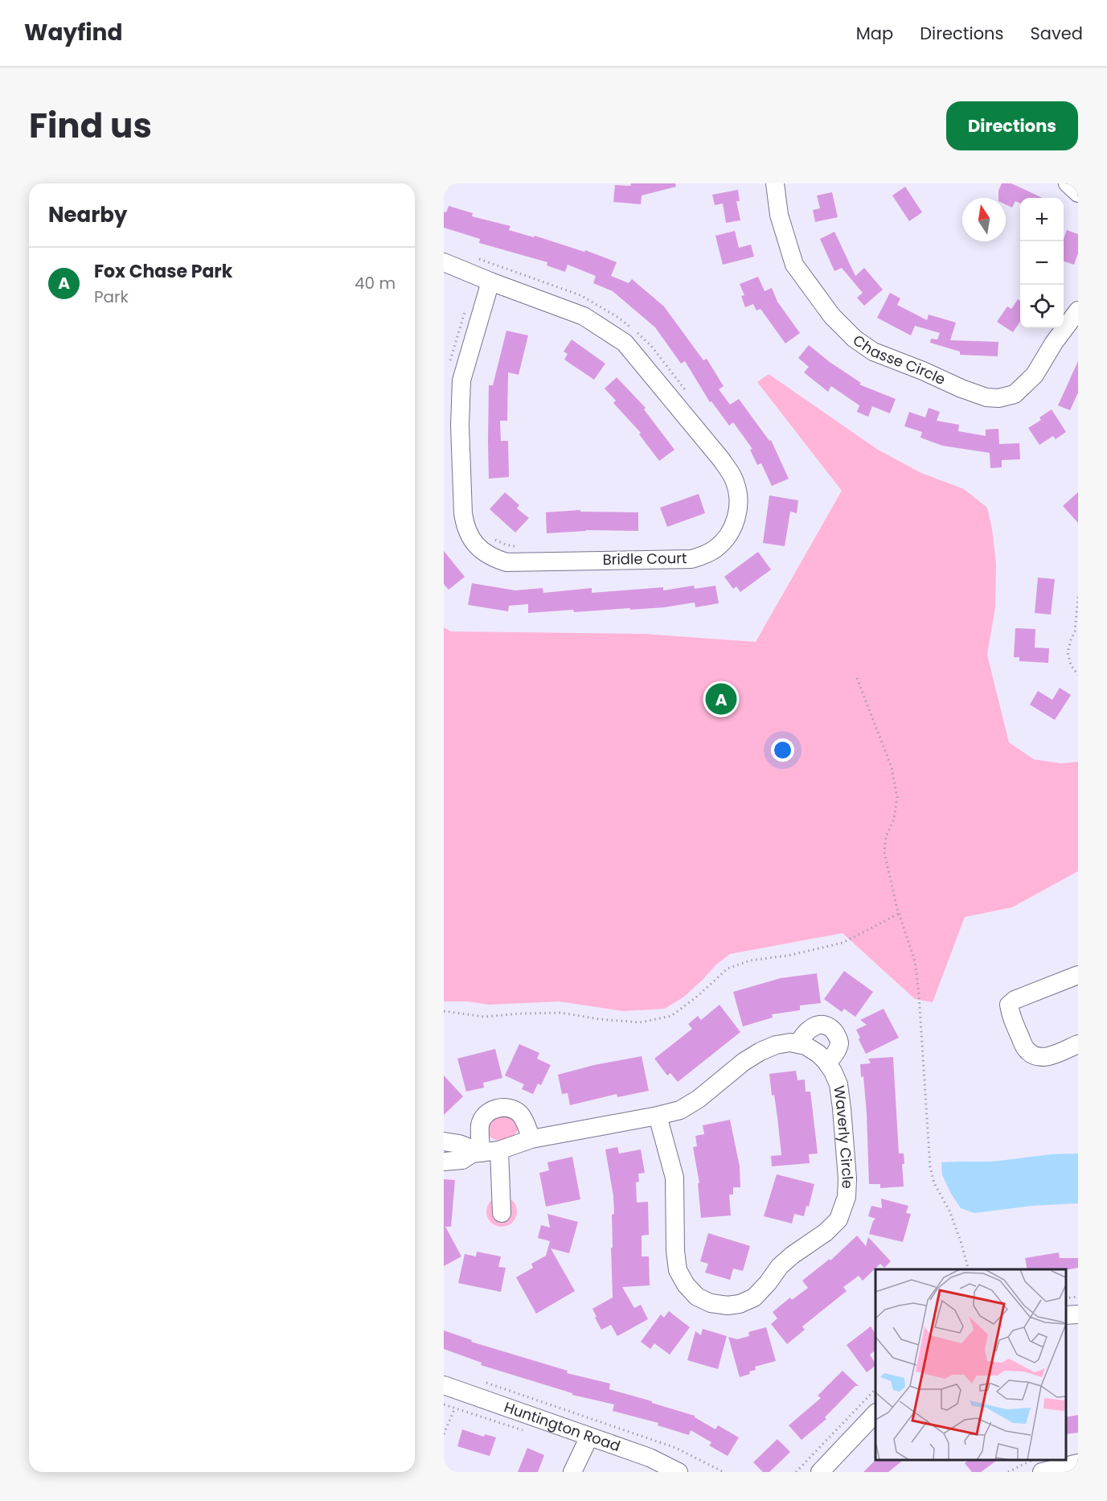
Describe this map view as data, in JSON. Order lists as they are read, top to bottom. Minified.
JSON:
{"streets":{"street":["Chasse Circle","Bridle Court","Waverly Circle","Huntington Road"]},"north":"top","page":{"header":"Wayfind","nav":["Map","Directions","Saved"],"title":"Find us","buttons":"Directions","heading":"Nearby","map_buttons":["+","−"],"list":[{"mark":"A","name":"Fox Chase Park","note":"Park","value":"40 m"}],"pins":"A"}}
